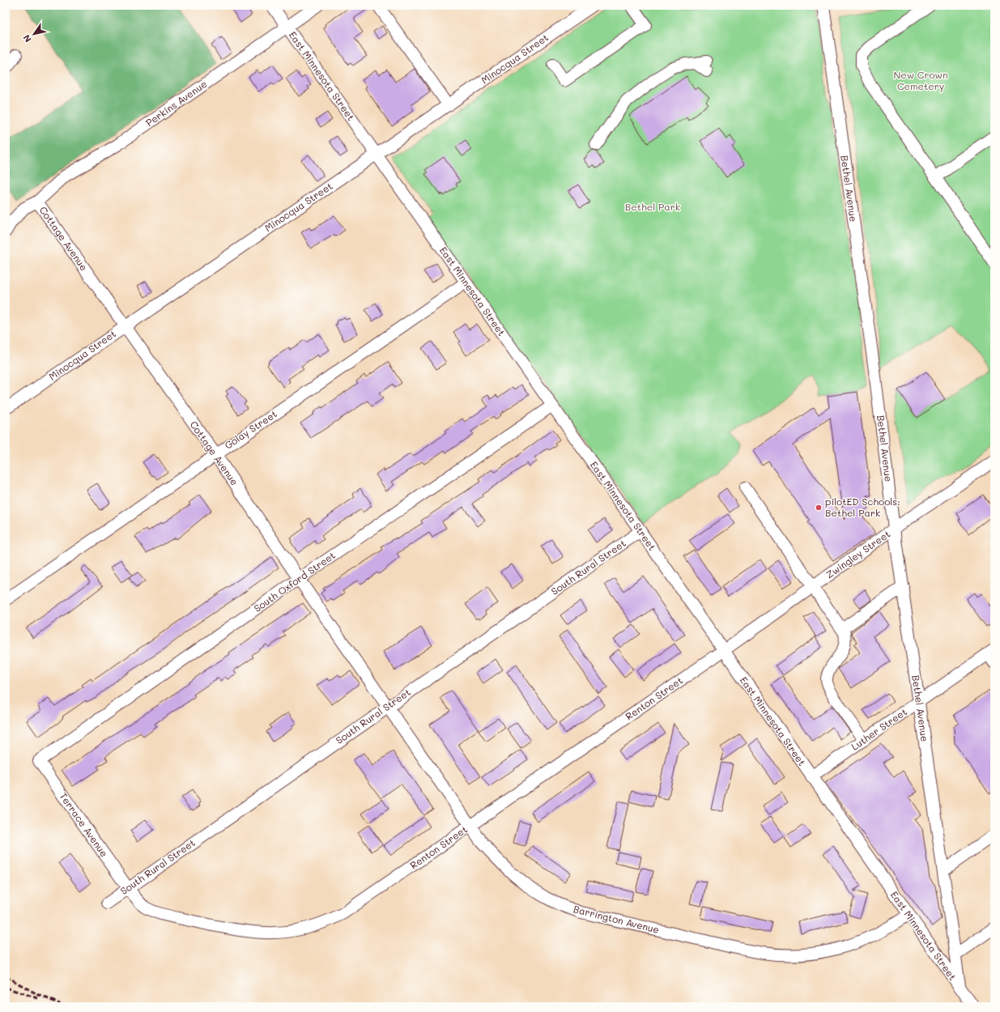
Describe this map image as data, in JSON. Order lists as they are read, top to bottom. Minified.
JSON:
{"streets":{"street":["Minocqua Street","East Minnesota Street","Perkins Avenue","Bethel Avenue","Cottage Avenue","Golay Street","Zwingley Street","South Rural Street","South Oxford Street","Renton Street","Luther Street","Terrace Avenue","Barrington Avenue"]},"crossings":[["Minocqua Street","East Minnesota Street"],["Minocqua Street","Cottage Avenue"],["East Minnesota Street","Perkins Avenue"],["East Minnesota Street","Bethel Avenue"],["East Minnesota Street","Golay Street"],["East Minnesota Street","Zwingley Street"],["East Minnesota Street","South Rural Street"],["East Minnesota Street","South Oxford Street"],["East Minnesota Street","Renton Street"],["East Minnesota Street","Luther Street"],["East Minnesota Street","Barrington Avenue"],["Perkins Avenue","Cottage Avenue"],["Bethel Avenue","Zwingley Street"],["Bethel Avenue","Luther Street"],["Cottage Avenue","Golay Street"],["Cottage Avenue","South Rural Street"],["Cottage Avenue","South Oxford Street"],["Cottage Avenue","Barrington Avenue"],["Zwingley Street","Renton Street"],["South Rural Street","Renton Street"],["South Rural Street","Terrace Avenue"],["South Rural Street","Barrington Avenue"],["South Oxford Street","Terrace Avenue"],["Renton Street","Terrace Avenue"],["Renton Street","Barrington Avenue"]],"parks":["New Crown Cemetery","Bethel Park"],"places":["pilotED Schools: Bethel Park"],"north":"bottom left"}
